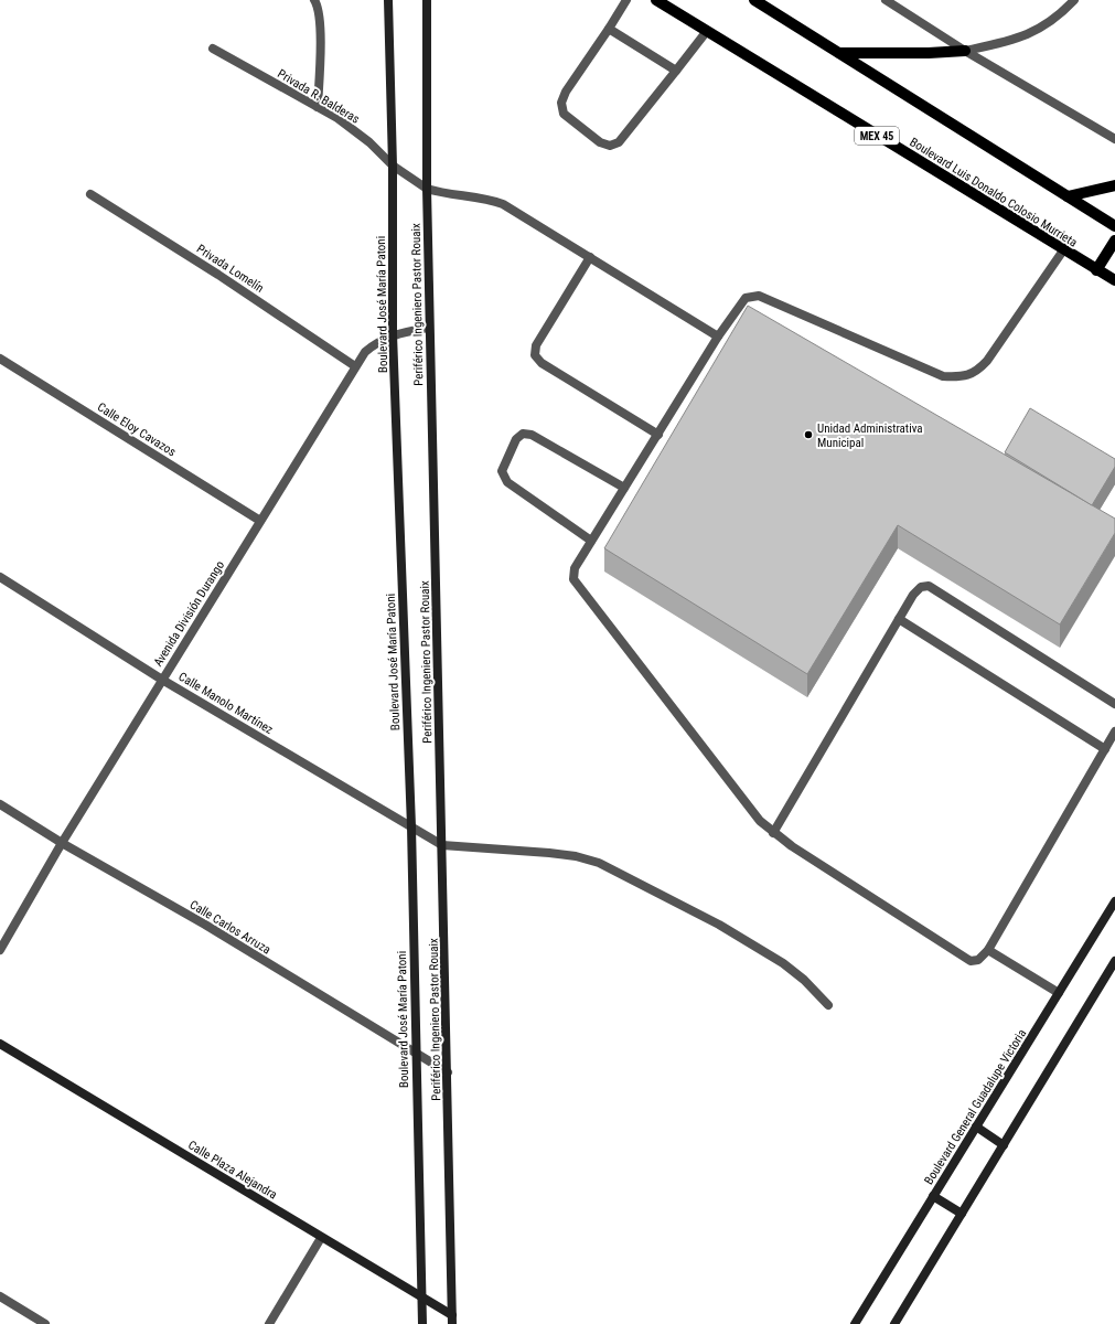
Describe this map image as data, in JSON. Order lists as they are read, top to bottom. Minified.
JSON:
{"streets":{"main road":["MEX 45","Boulevard Luis Donaldo Colosio Murrieta","Boulevard José María Patoni","Periférico Ingeniero Pastor Rouaix","Boulevard General Guadalupe Victoria","Calle Plaza Alejandra"],"street":["Privada R. Balderas","Privada Lomelín","Calle Eloy Cavazos","Avenida División Durango","Calle Manolo Martínez","Calle Carlos Arruza"]},"crossings":[["Privada R. Balderas","Boulevard José María Patoni"],["Privada R. Balderas","Periférico Ingeniero Pastor Rouaix"],["Privada Lomelín","Avenida División Durango"],["Boulevard José María Patoni","Avenida División Durango"],["Boulevard José María Patoni","Calle Manolo Martínez"],["Boulevard José María Patoni","Calle Carlos Arruza"],["Boulevard José María Patoni","Calle Plaza Alejandra"],["Periférico Ingeniero Pastor Rouaix","Avenida División Durango"],["Periférico Ingeniero Pastor Rouaix","Calle Manolo Martínez"],["Periférico Ingeniero Pastor Rouaix","Calle Carlos Arruza"],["Periférico Ingeniero Pastor Rouaix","Calle Plaza Alejandra"],["Calle Eloy Cavazos","Avenida División Durango"],["Avenida División Durango","Calle Manolo Martínez"],["Avenida División Durango","Calle Carlos Arruza"]],"places":["Unidad Administrativa Municipal"]}
